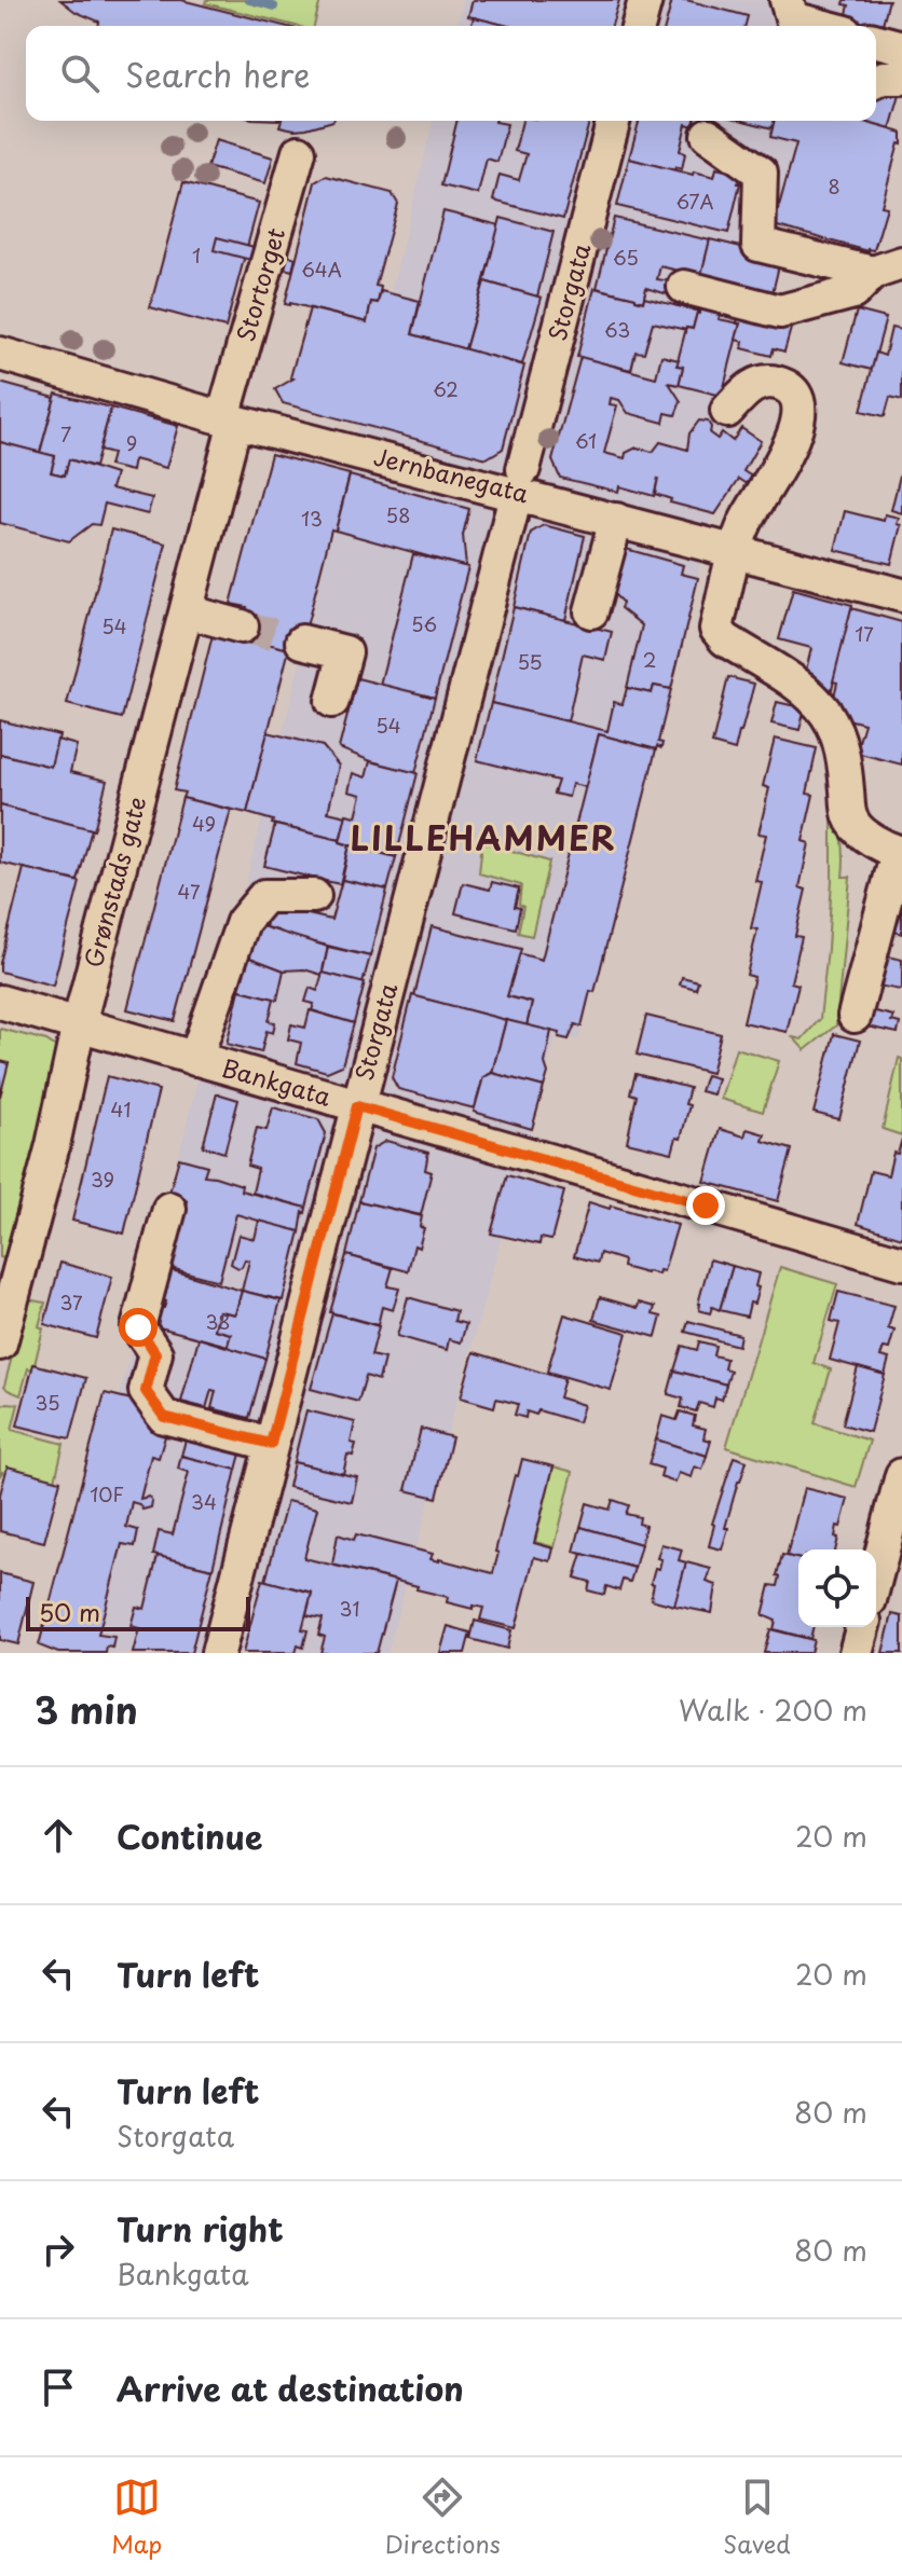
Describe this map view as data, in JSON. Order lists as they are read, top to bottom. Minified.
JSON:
{"streets":{"street":["Stortorget","Storgata","Jernbanegata","Grønstads gate","Bankgata"]},"crossings":[["Stortorget","Jernbanegata"],["Stortorget","Grønstads gate"],["Storgata","Jernbanegata"],["Storgata","Bankgata"],["Jernbanegata","Grønstads gate"],["Grønstads gate","Bankgata"]],"districts":["LILLEHAMMER"],"house_numbers":["8","67A","1","65","64A","63","62","7","61","9","58","13","56","54","17","2","55","54","49","47","41","39","37","38","35","10F","34","31"],"scale_bar":"50 m","page":{"search":"Search here","scale":"50 m","heading":["3 min","Walk · 200 m"],"list":[["Continue","20 m"],["Turn left","20 m"],["Turn left","Storgata","80 m"],["Turn right","Bankgata","80 m"],"Arrive at destination"],"nav":["Map","Directions","Saved"]}}
